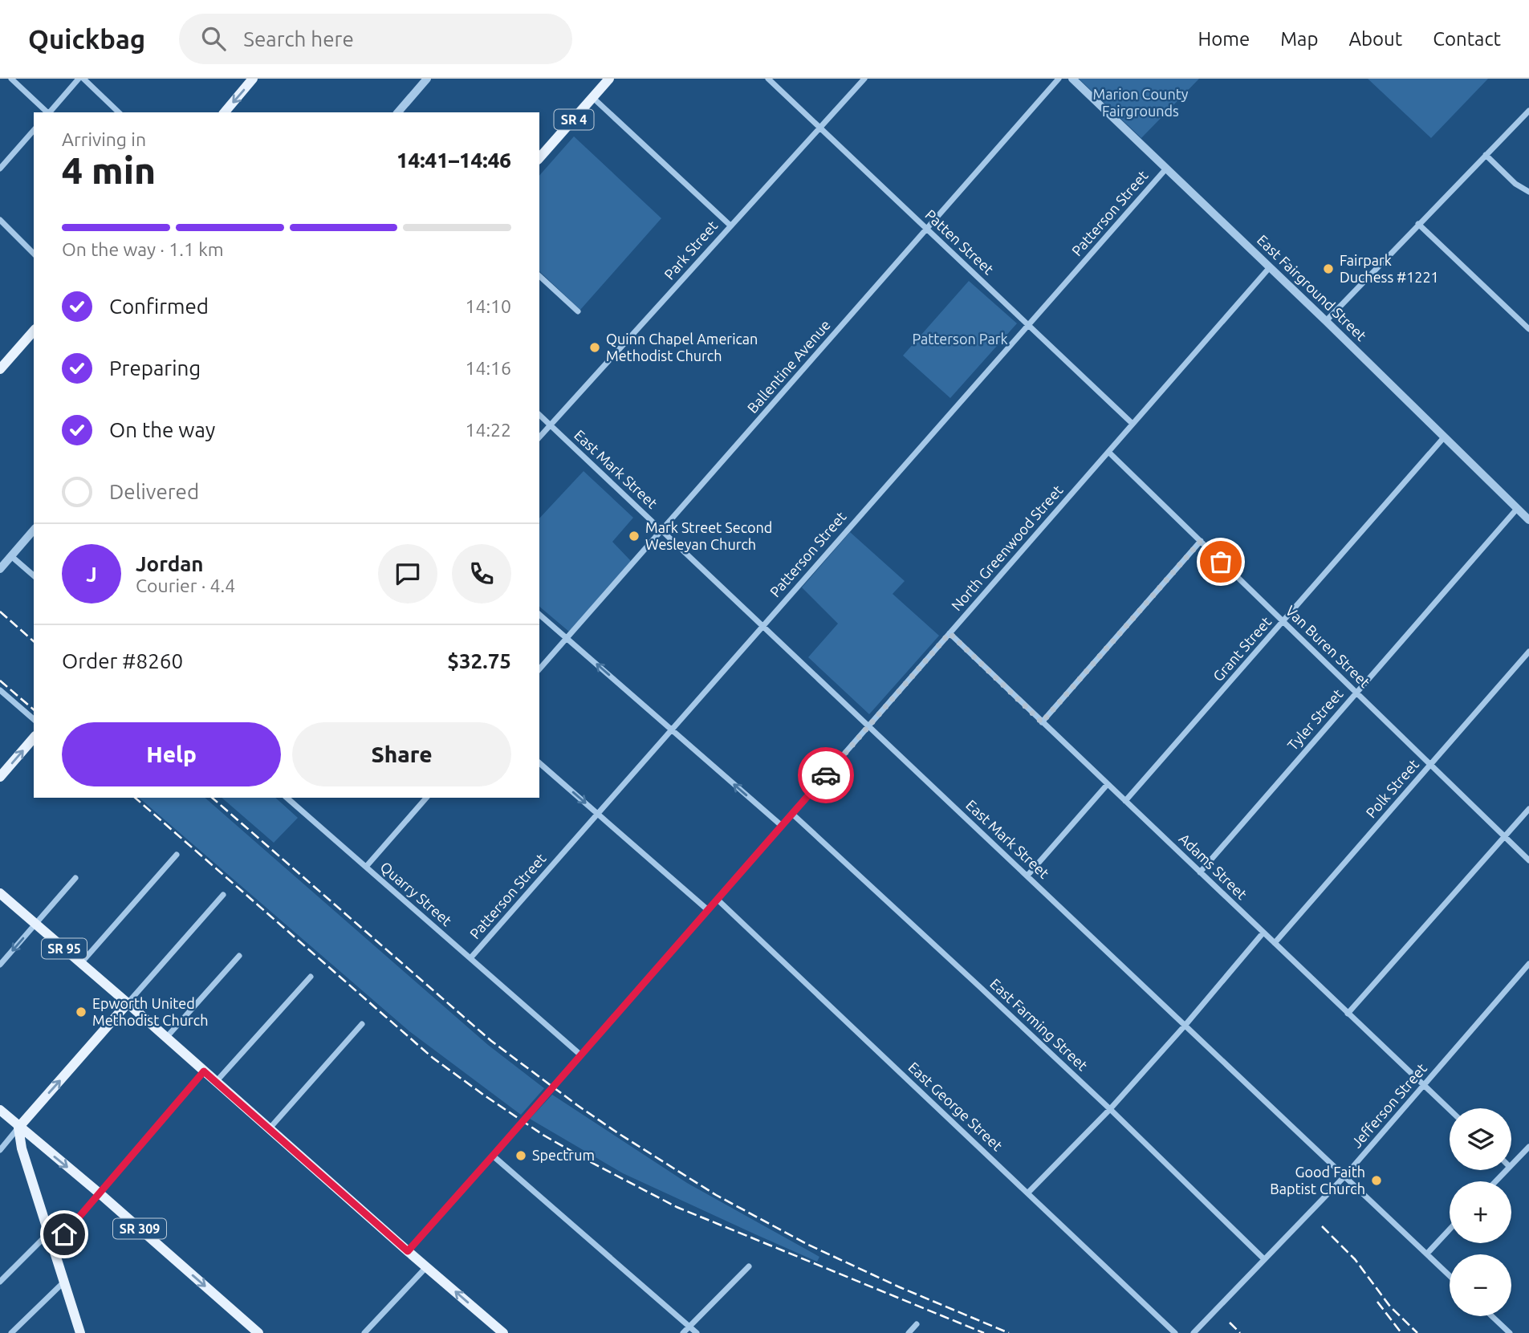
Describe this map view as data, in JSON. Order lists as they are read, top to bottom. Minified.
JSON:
{"streets":{"main road":["SR 4","SR 95","SR 309"],"street":["Patterson Street","Patten Street","Park Street","East Fairground Street","Ballentine Avenue","East Mark Street","North Greenwood Street","Van Buren Street","Grant Street","Tyler Street","Polk Street","Adams Street","Quarry Street","East Farming Street","Jefferson Street","East George Street"]},"crossings":[["Patterson Street","Patten Street"],["Patterson Street","East Fairground Street"],["Patterson Street","East Mark Street"],["Patterson Street","Quarry Street"],["Patten Street","Park Street"],["Patten Street","Ballentine Avenue"],["Patten Street","North Greenwood Street"],["Park Street","East Mark Street"],["East Fairground Street","North Greenwood Street"],["East Fairground Street","Grant Street"],["East Fairground Street","Tyler Street"],["Ballentine Avenue","East Mark Street"],["East Mark Street","North Greenwood Street"],["East Mark Street","Jefferson Street"],["North Greenwood Street","Van Buren Street"],["North Greenwood Street","Adams Street"],["North Greenwood Street","Quarry Street"],["North Greenwood Street","East Farming Street"],["North Greenwood Street","East George Street"],["Van Buren Street","Grant Street"],["Van Buren Street","Tyler Street"],["Van Buren Street","Polk Street"],["Grant Street","Adams Street"],["Tyler Street","Adams Street"],["Polk Street","Adams Street"],["Adams Street","Jefferson Street"],["East Farming Street","Jefferson Street"]],"parks":["Marion County Fairgrounds","Patterson Park"],"places":["Fairpark Duchess #1221","Quinn Chapel American Methodist Church","Mark Street Second Wesleyan Church","Epworth United Methodist Church","Spectrum","Good Faith Baptist Church"],"page":{"header":"Quickbag","search":"Search here","nav":["Home","Map","About","Contact"],"heading":["4 min","Arriving in","14:41–14:46"],"panel":["Jordan","Courier · 4.4","Order #8260","$32.75"],"bar":"On the way · 1.1 km","list":[["Confirmed","14:10"],["Preparing","14:16"],["On the way","14:22"],"Delivered"],"round":"J","buttons":["Help","Share"],"map_buttons":["+","−"]}}
